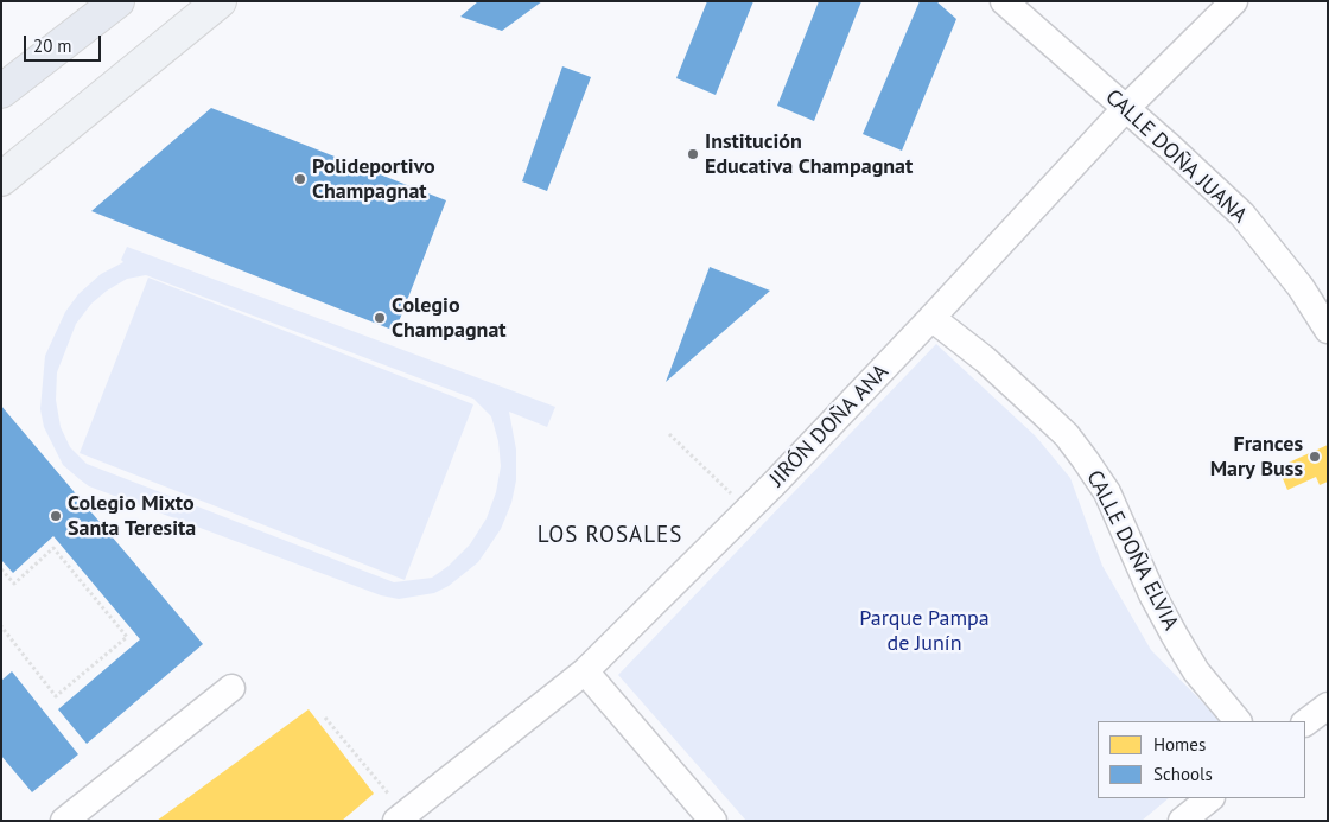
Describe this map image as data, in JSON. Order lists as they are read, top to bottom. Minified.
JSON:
{"streets":{"street":["CALLE DOÑA JUANA","JIRÓN DOÑA ANA","CALLE DOÑA ELVIA"]},"crossings":[["CALLE DOÑA JUANA","JIRÓN DOÑA ANA"],["JIRÓN DOÑA ANA","CALLE DOÑA ELVIA"]],"districts":["LOS ROSALES"],"parks":["Parque Pampa de Junín"],"places":["Institución Educativa Champagnat","Polideportivo Champagnat","Colegio Champagnat","Frances Mary Buss","Colegio Mixto Santa Teresita"],"legend":["Homes","Schools"],"scale_bar":"20 m"}
